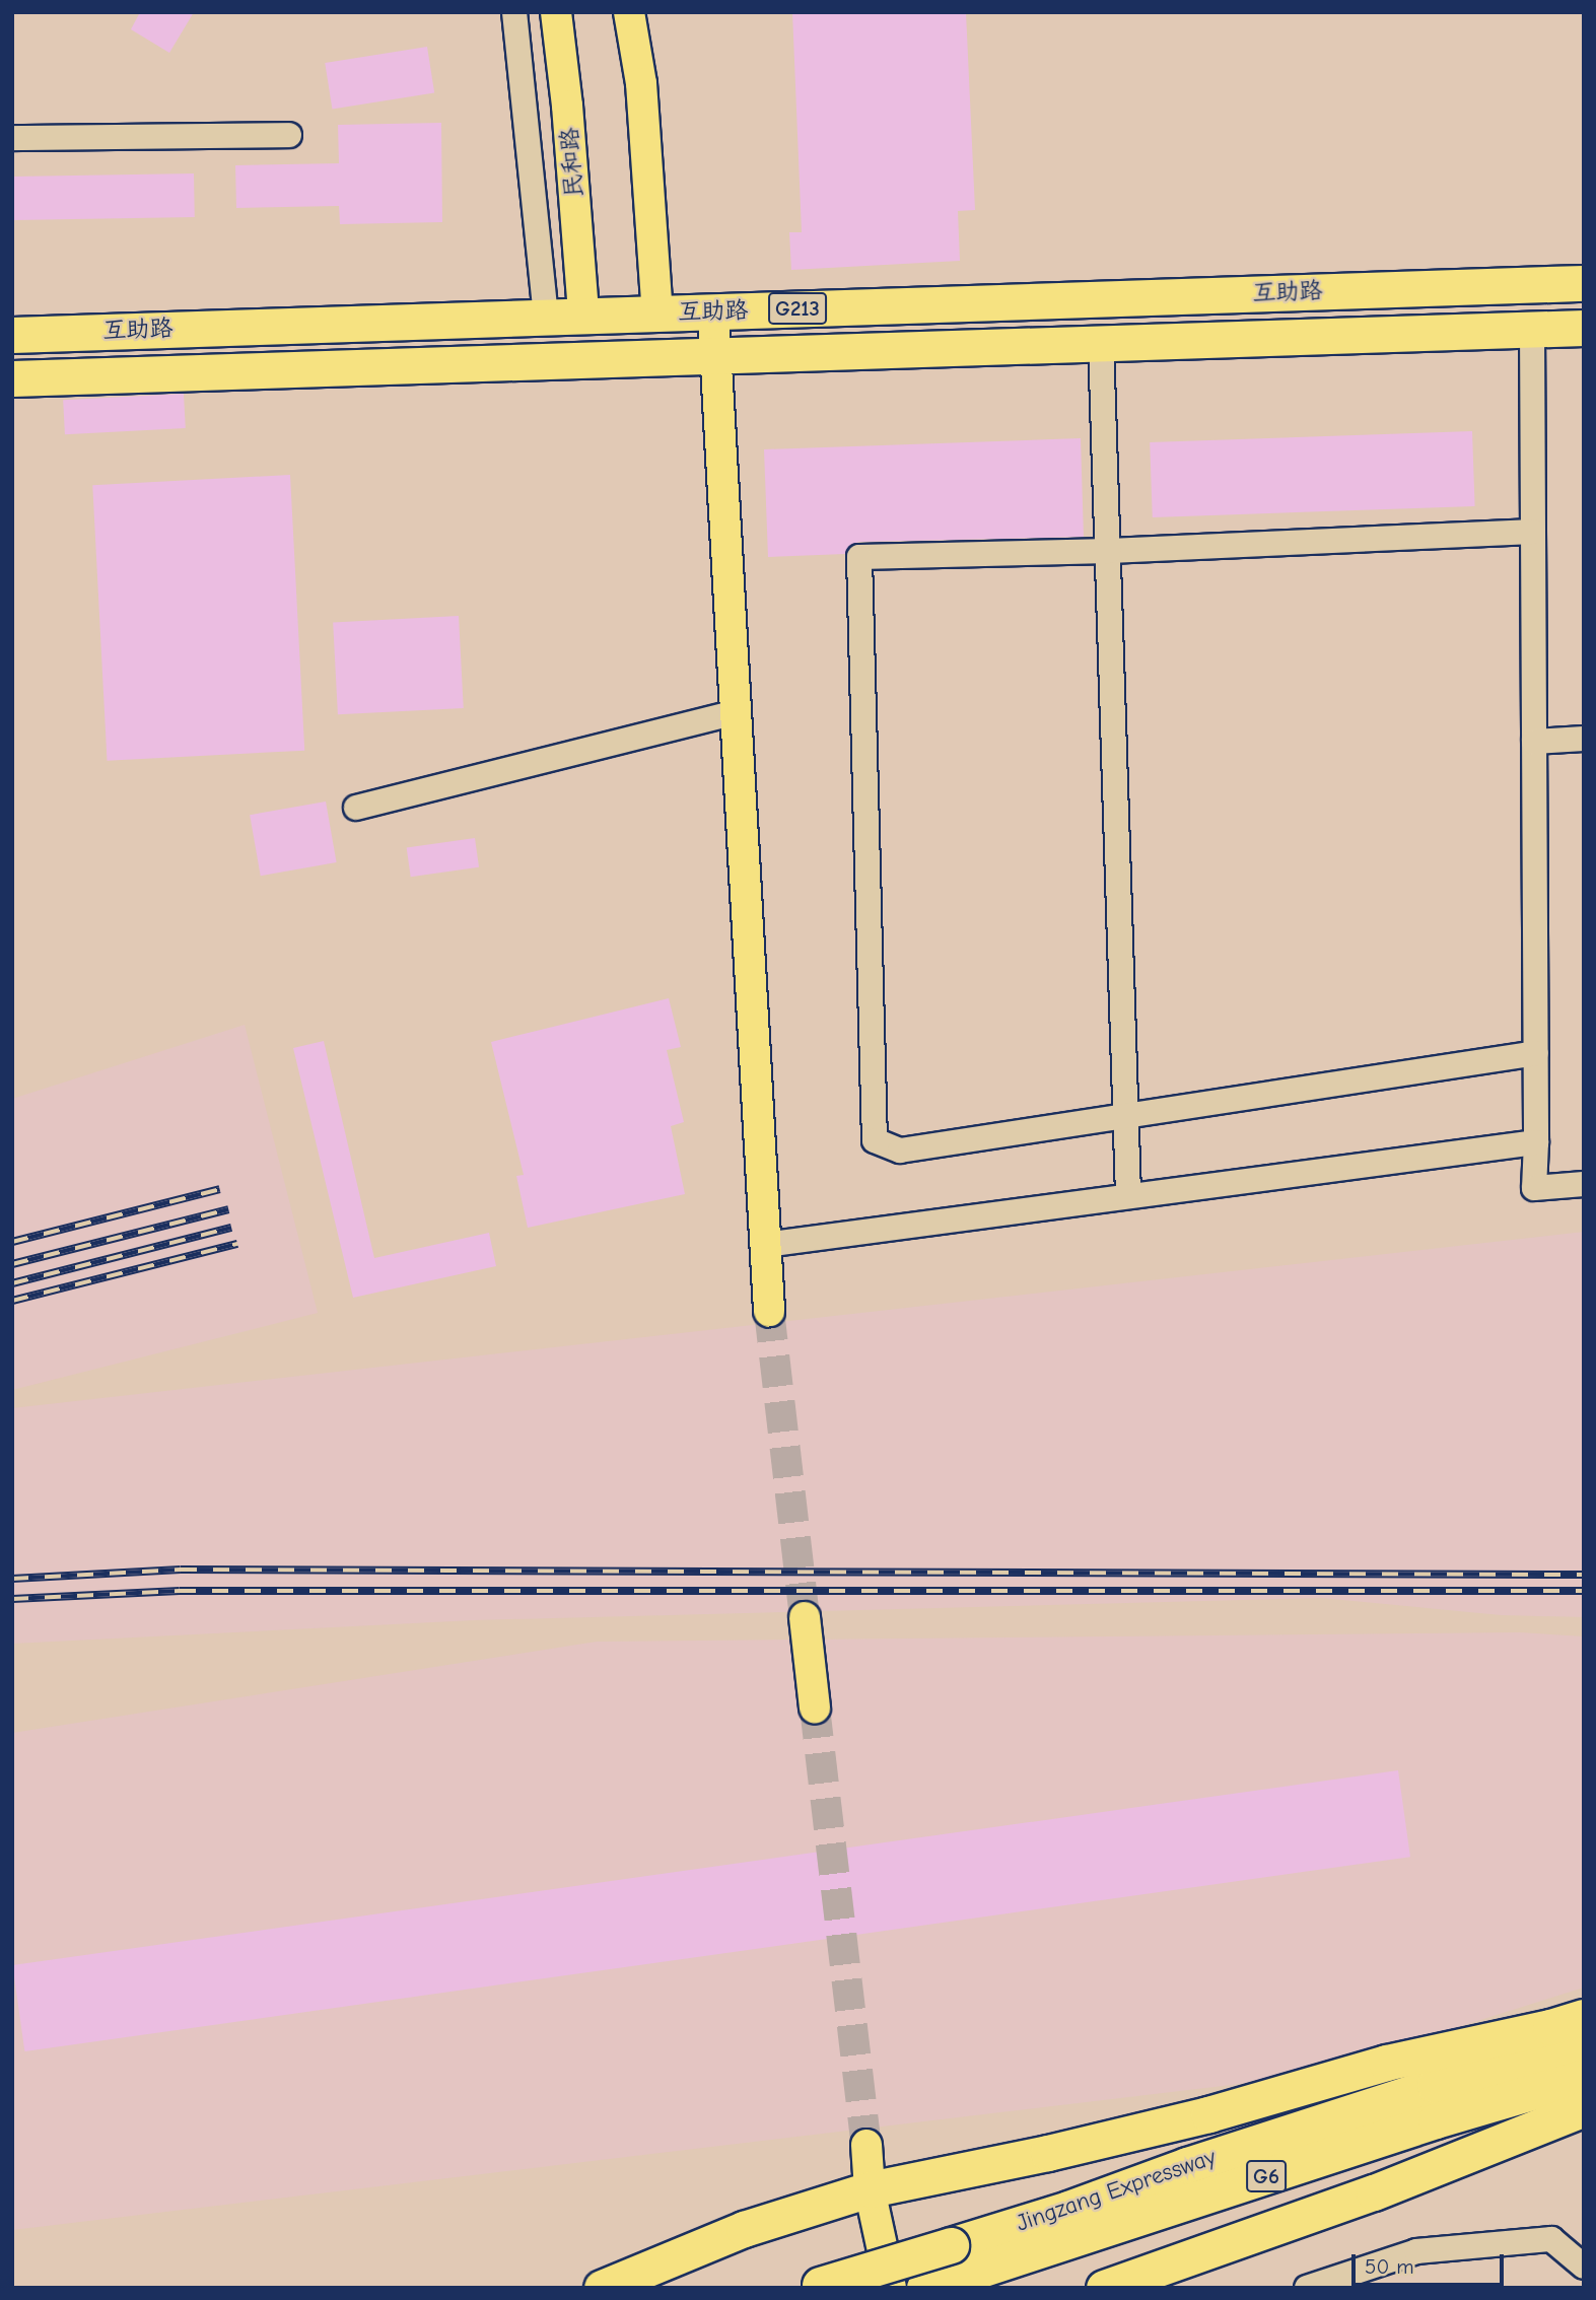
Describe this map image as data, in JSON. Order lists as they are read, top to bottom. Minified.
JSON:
{"streets":{"highway":["互助路","G213","G6","Jingzang Expressway"],"main road":["民和路"]},"crossings":[["民和路","互助路"]],"scale_bar":"50 m"}
